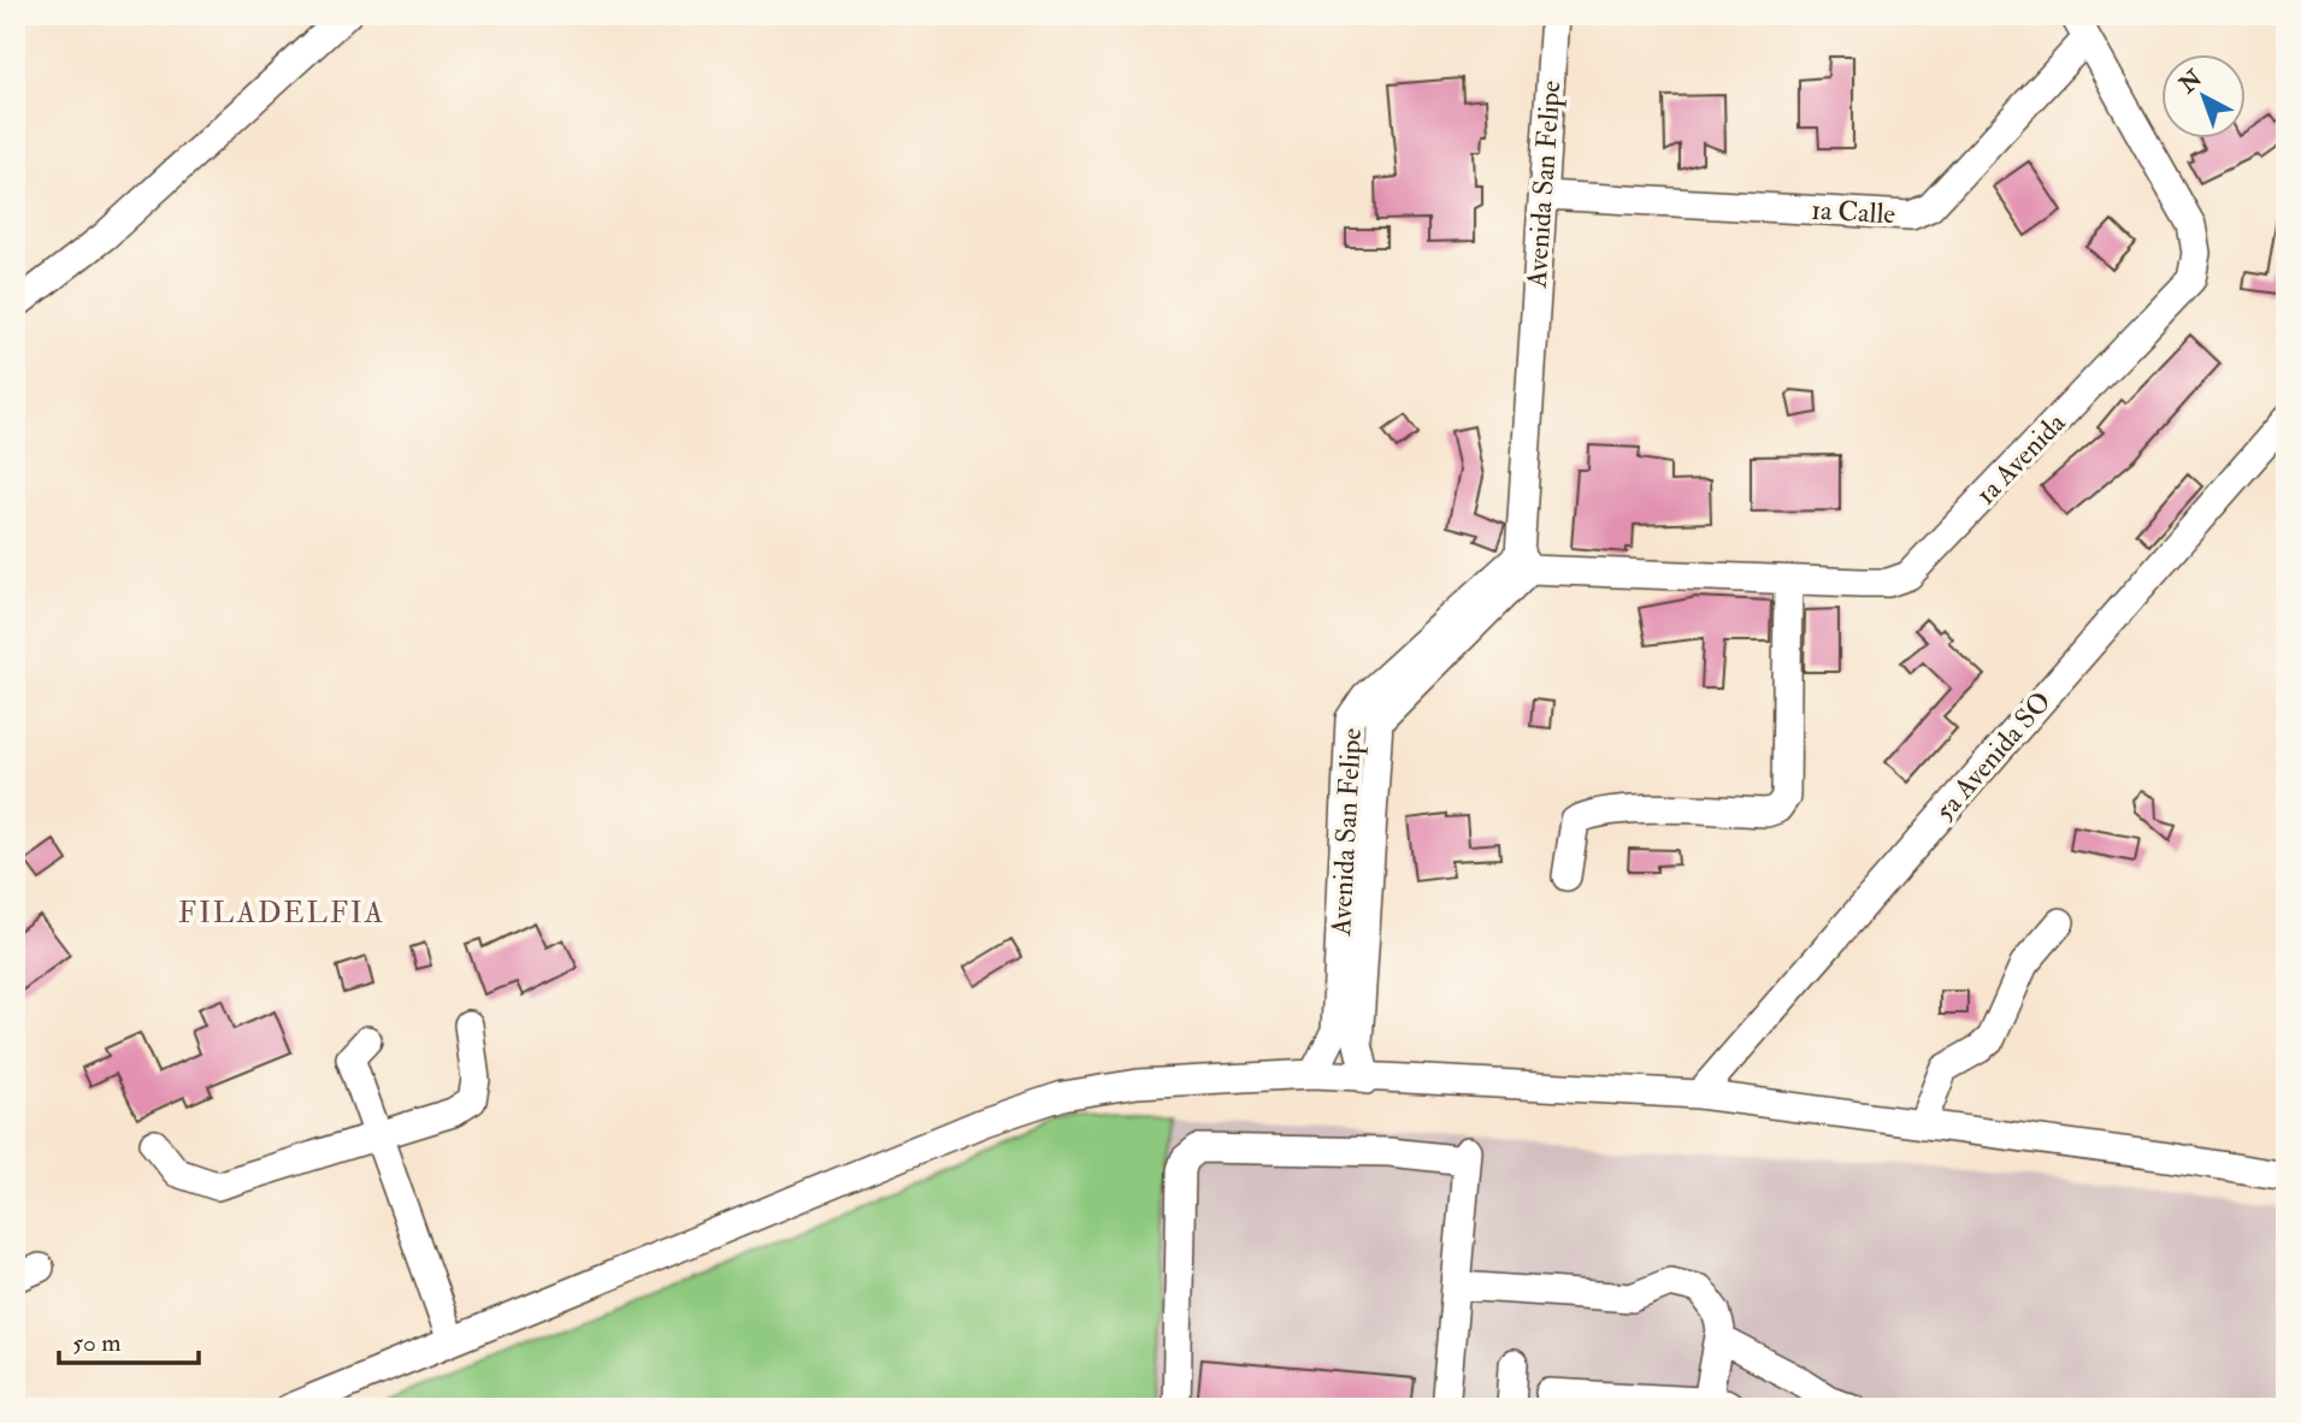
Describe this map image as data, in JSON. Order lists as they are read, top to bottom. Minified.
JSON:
{"streets":{"street":["Avenida San Felipe","1a Calle","1a Avenida","5a Avenida SO"]},"crossings":[["Avenida San Felipe","1a Calle"],["Avenida San Felipe","1a Avenida"],["1a Calle","1a Avenida"]],"districts":["FILADELFIA"],"scale_bar":"50 m","north":"top left"}
